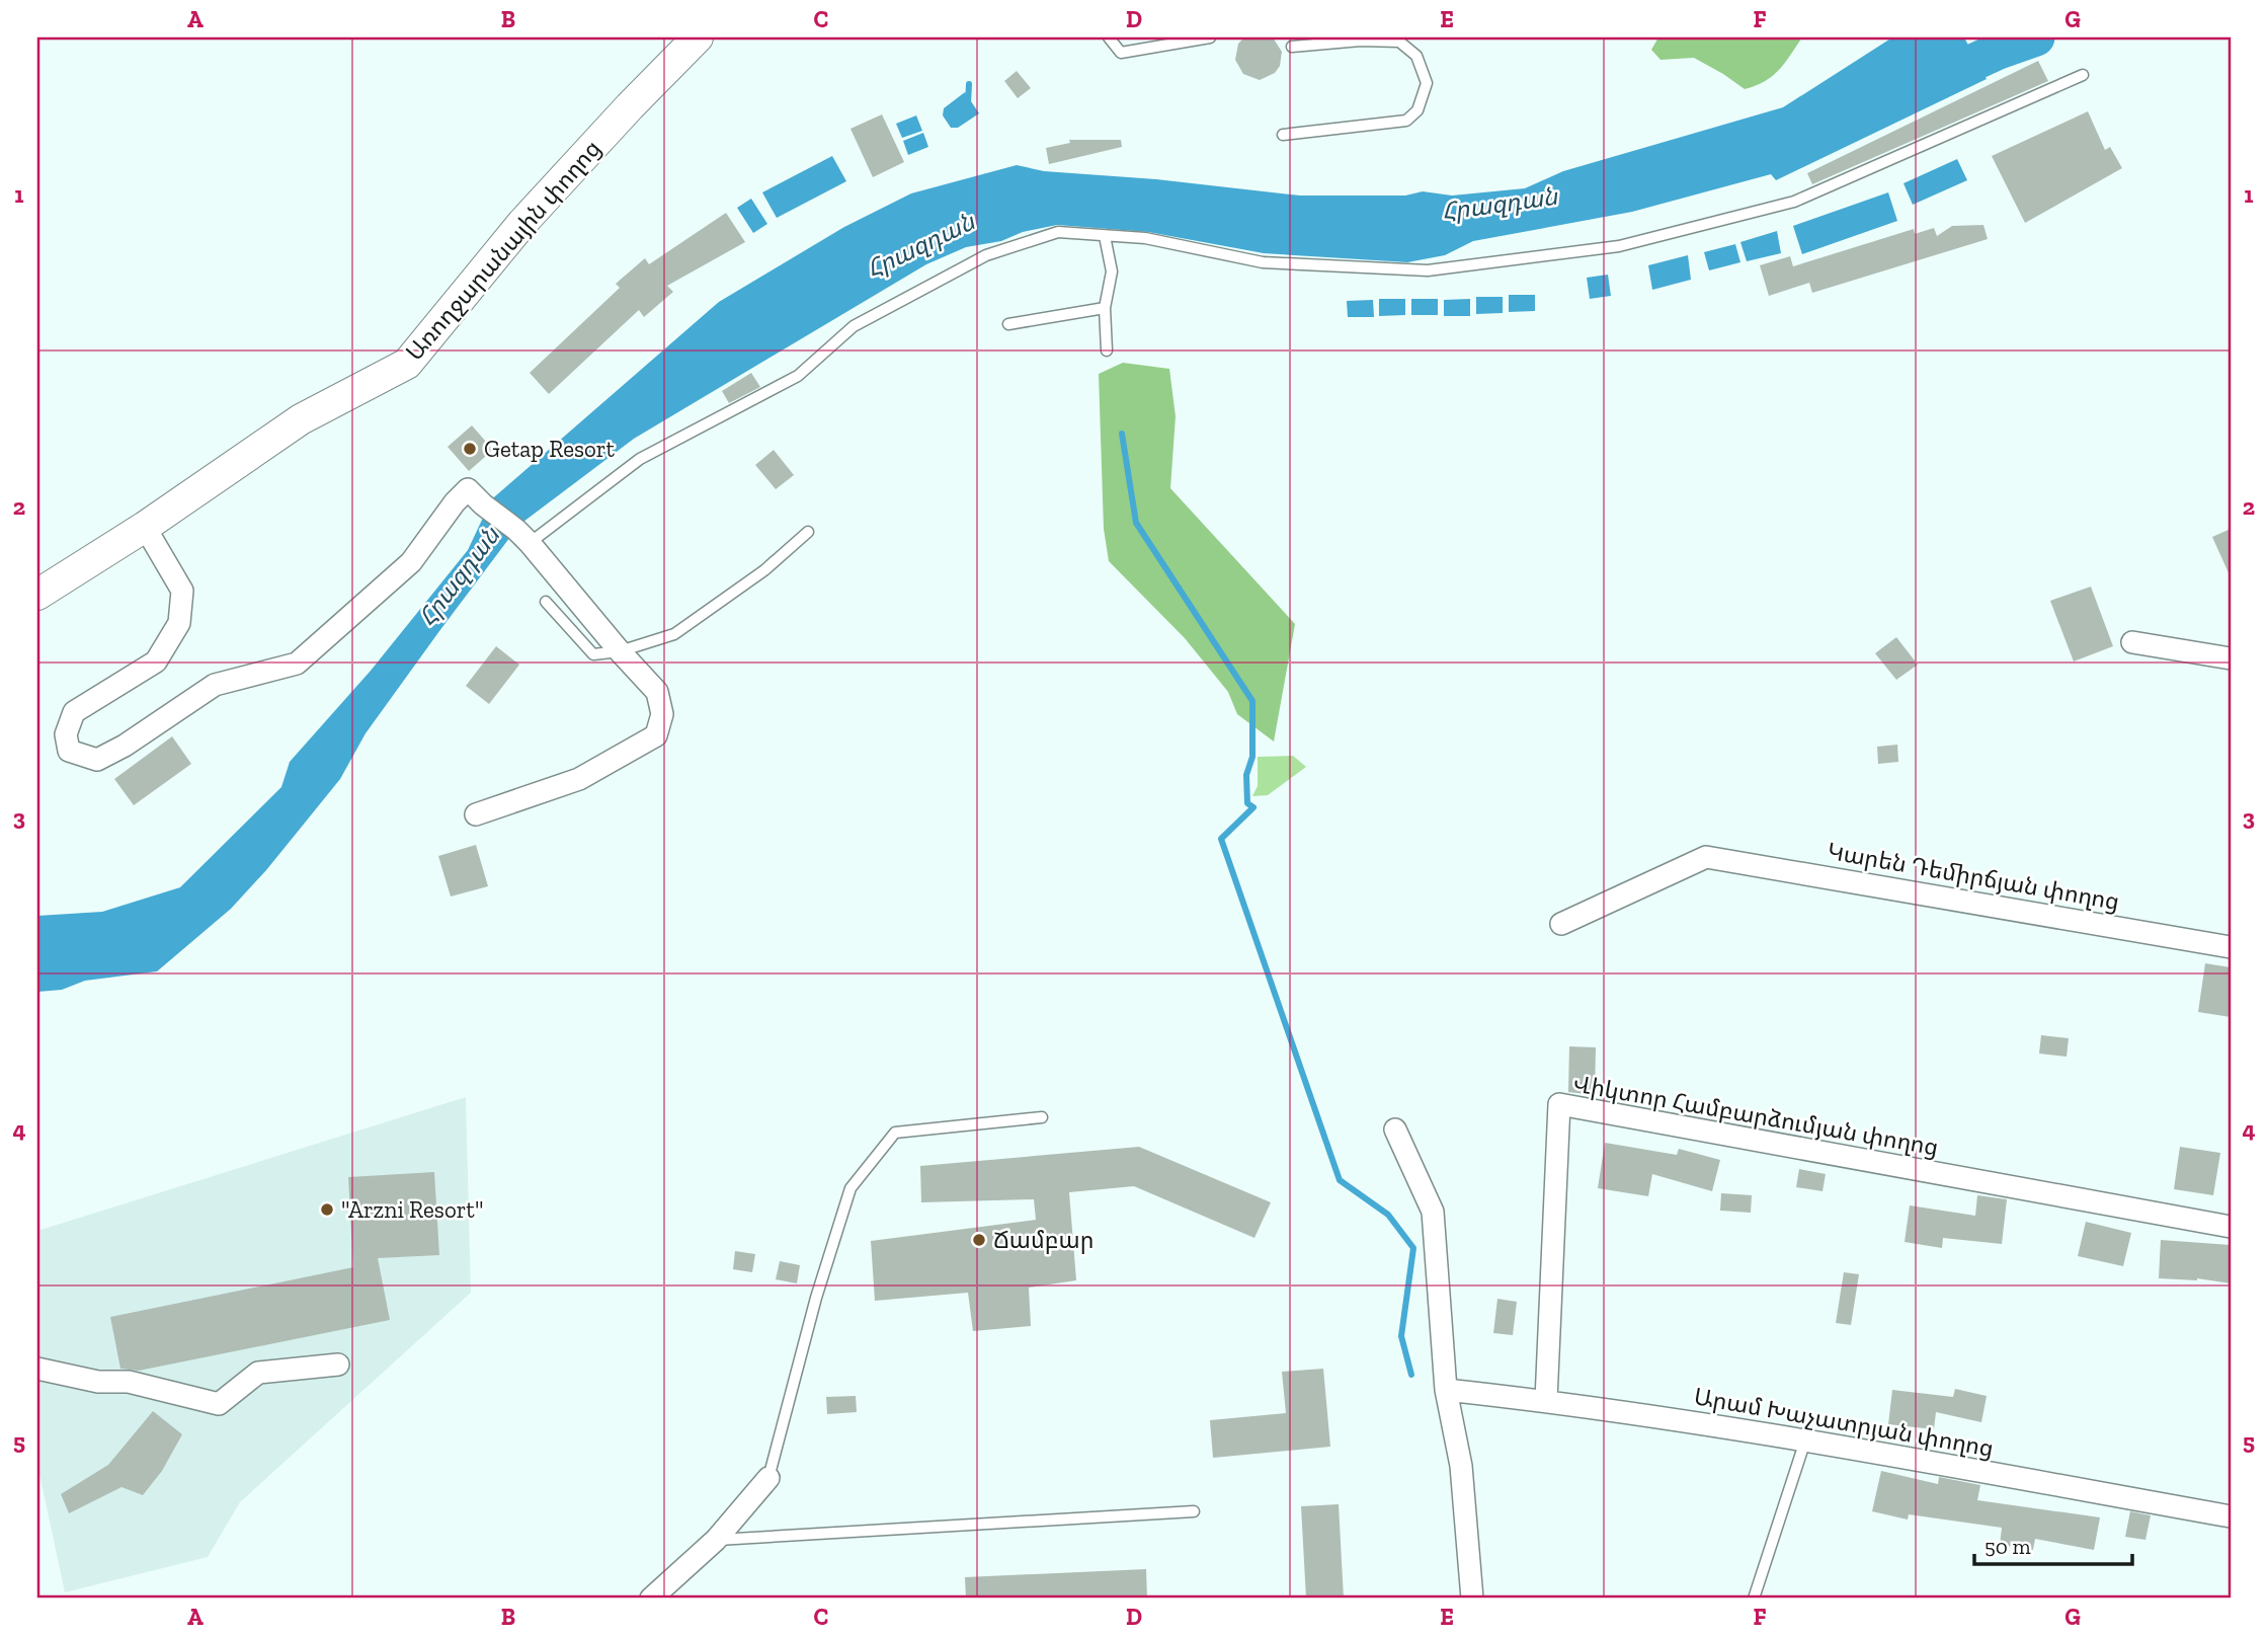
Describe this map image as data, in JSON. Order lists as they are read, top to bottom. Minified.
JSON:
{"streets":{"main road":["Առողջարանային փողոց"],"street":["Կարեն Դեմիրճյան փողոց","Վիկտոր Համբարձումյան փողոց","Արամ Խաչատրյան փողոց"]},"crossings":[["Վիկտոր Համբարձումյան փողոց","Արամ Խաչատրյան փողոց"]],"water":["Հրազդան"],"places":["Getap Resort","\"Arzni Resort\"","Ճամբար"],"scale_bar":"50 m","grid":{"columns":["A","B","C","D","E","F","G"],"rows":["1","2","3","4","5"]}}
